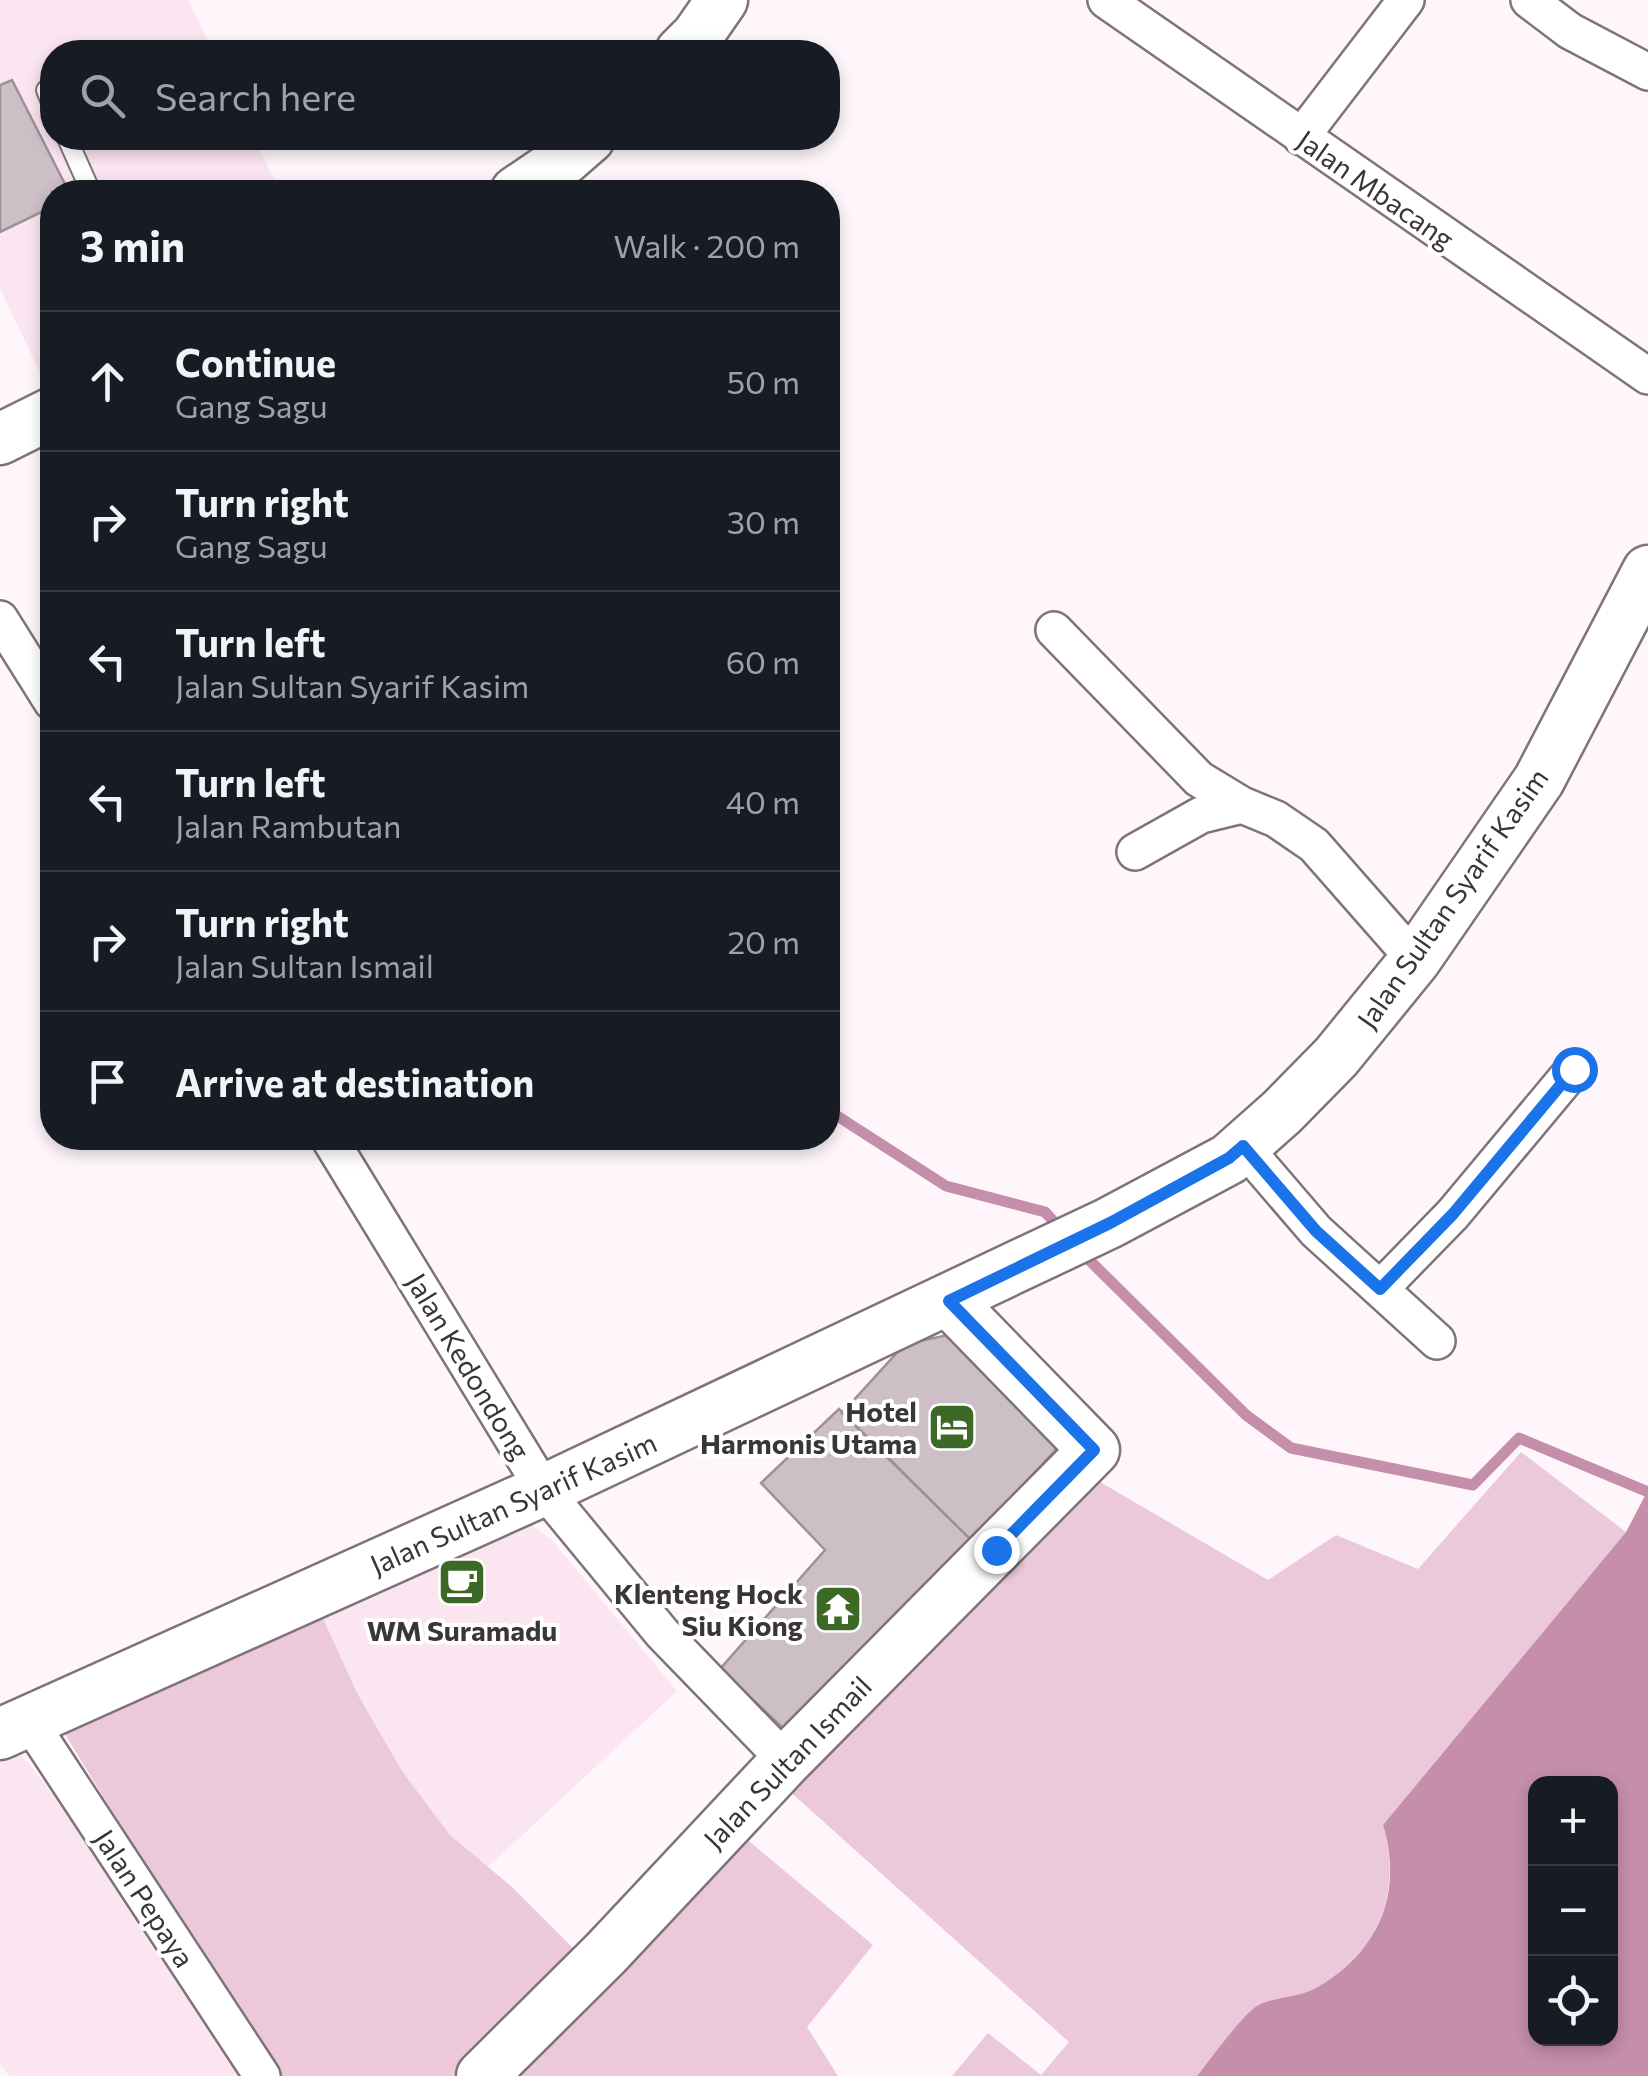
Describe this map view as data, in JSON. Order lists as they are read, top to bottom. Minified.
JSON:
{"streets":{"street":["Jalan Mbacang","Jalan Sultan Syarif Kasim","Jalan Kedondong","Jalan Sultan Ismail","Jalan Pepaya"]},"crossings":[["Jalan Sultan Syarif Kasim","Jalan Kedondong"],["Jalan Sultan Syarif Kasim","Jalan Sultan Ismail"],["Jalan Sultan Syarif Kasim","Jalan Pepaya"],["Jalan Kedondong","Jalan Sultan Ismail"]],"places":{"hotel":["Hotel Harmonis Utama"],"cafe":["WM Suramadu"],"temple":["Klenteng Hock Siu Kiong"]},"page":{"search":"Search here","heading":["3 min","Walk · 200 m"],"list":[["Continue","Gang Sagu","50 m"],["Turn right","Gang Sagu","30 m"],["Turn left","Jalan Sultan Syarif Kasim","60 m"],["Turn left","Jalan Rambutan","40 m"],["Turn right","Jalan Sultan Ismail","20 m"],"Arrive at destination"],"map_buttons":["+","−"]}}
